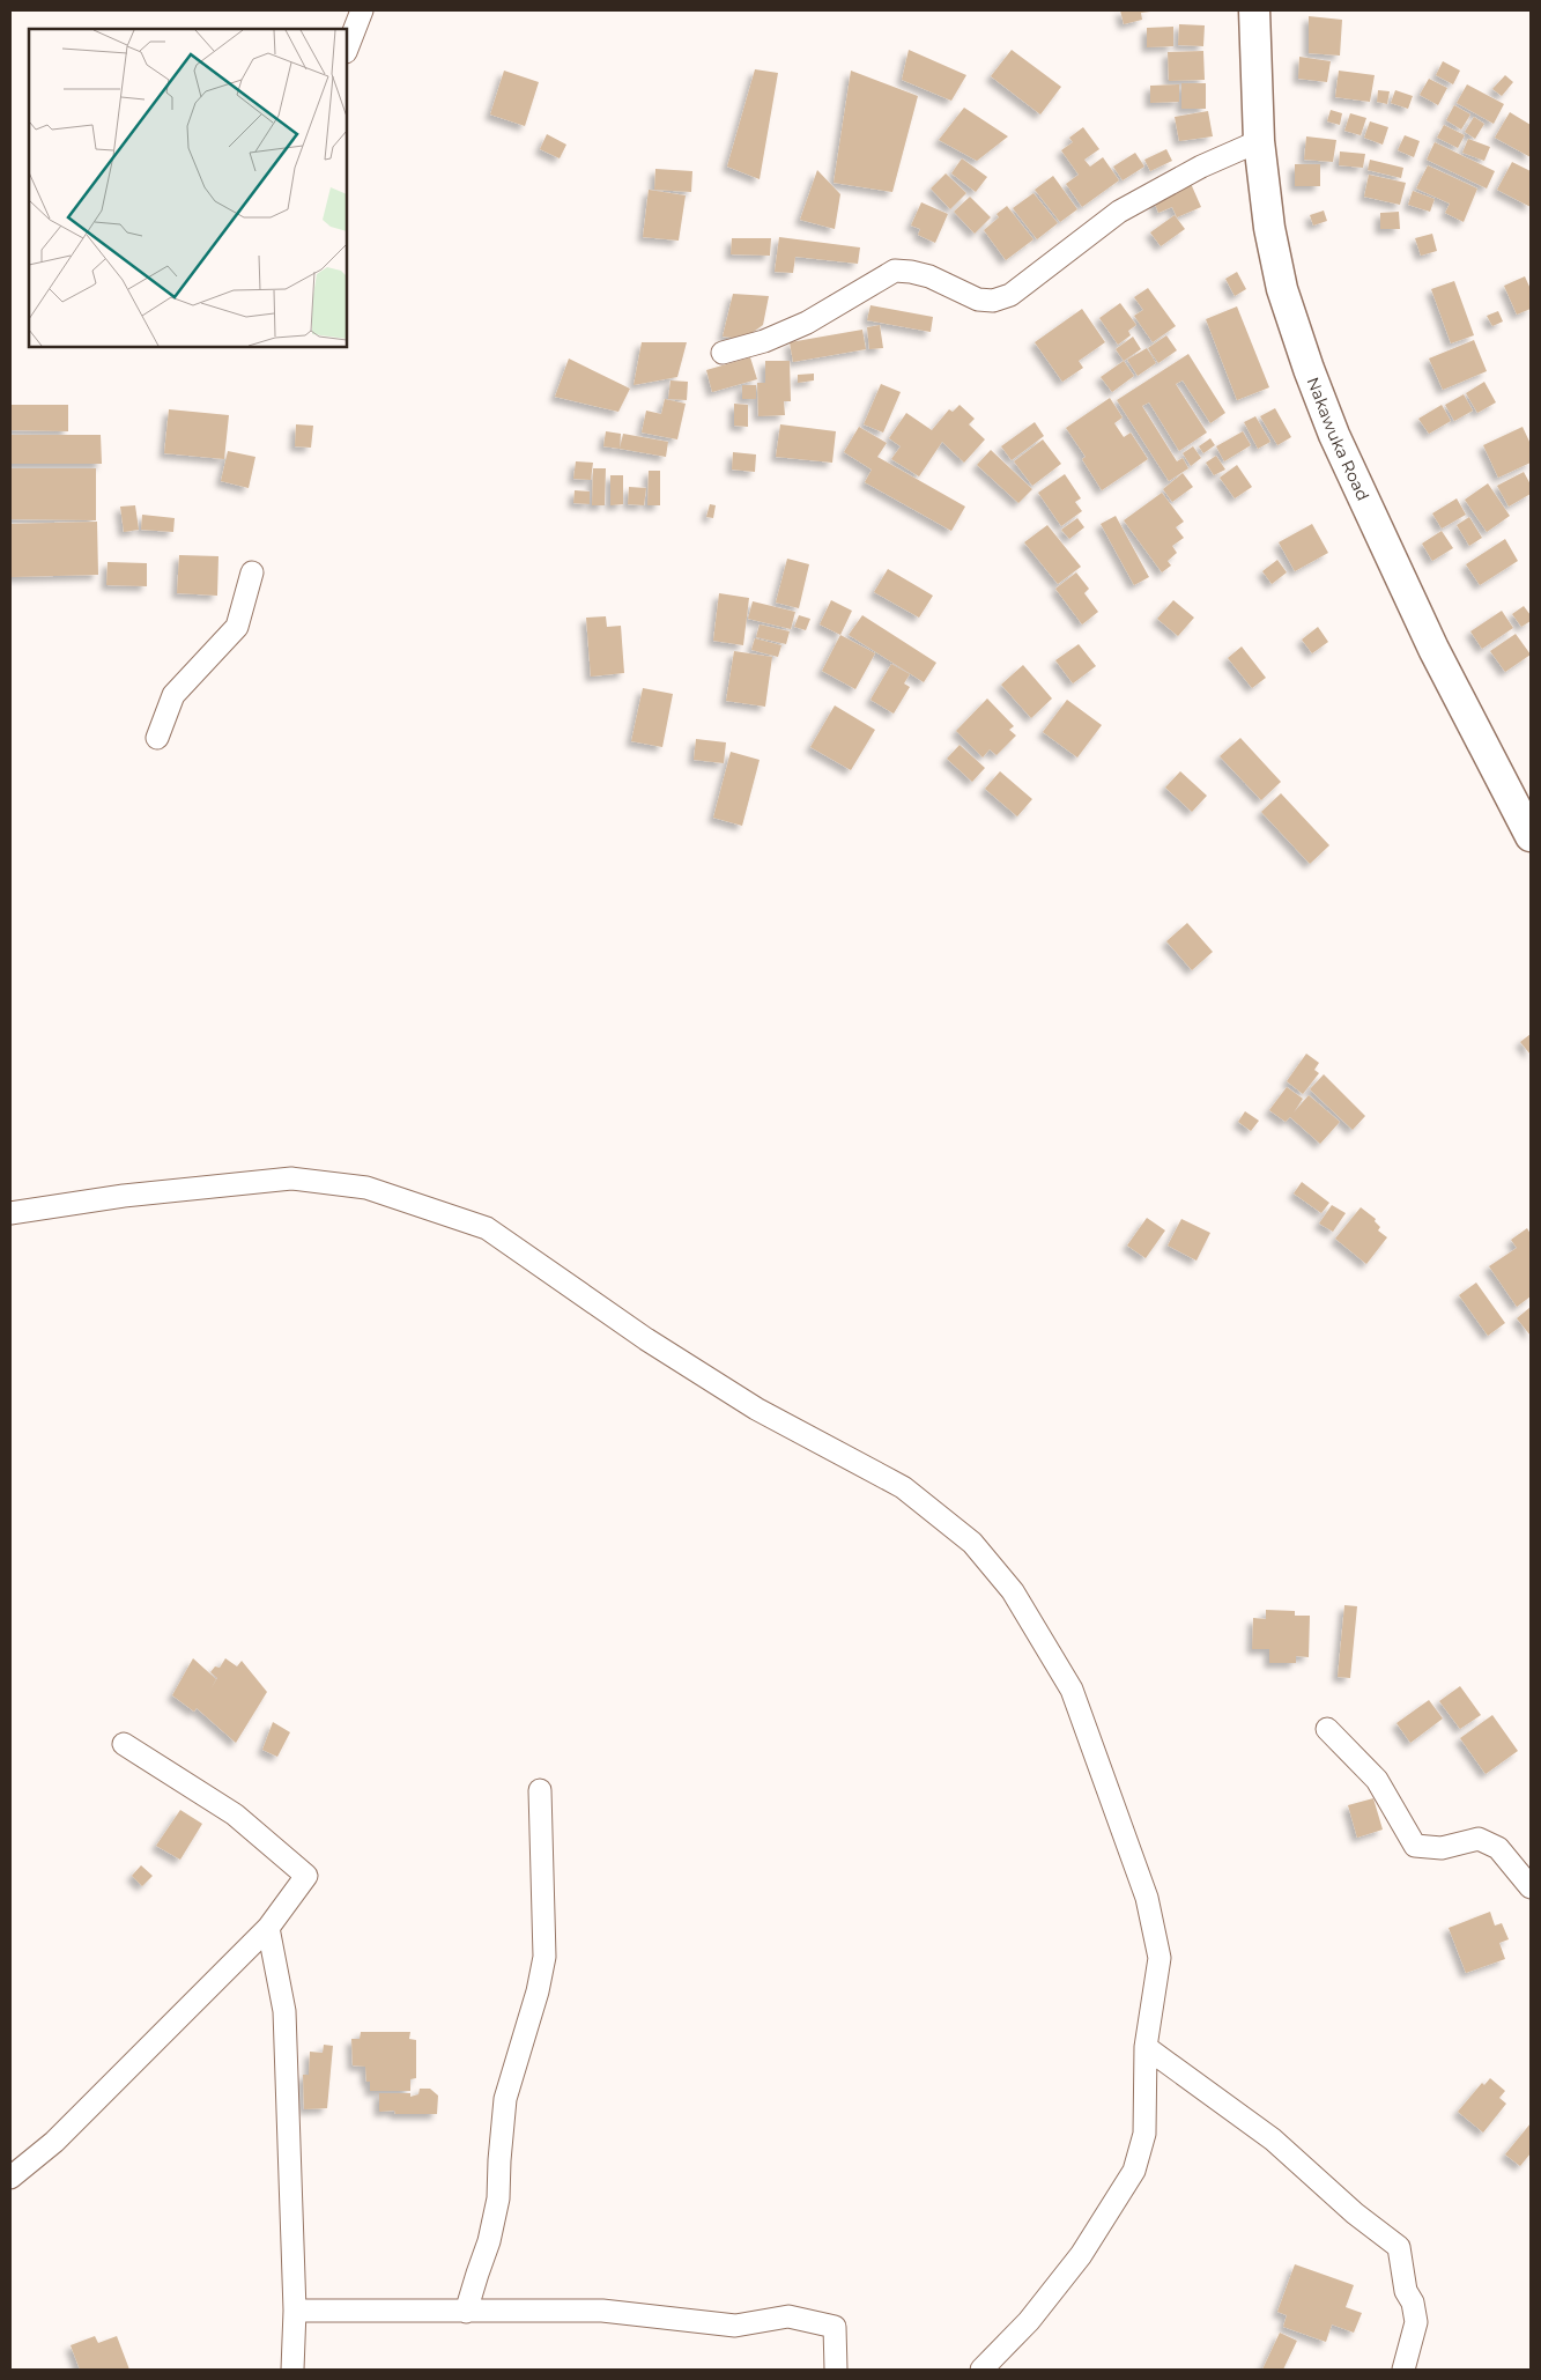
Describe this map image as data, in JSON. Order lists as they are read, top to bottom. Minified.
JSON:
{"streets":{"main road":["Nakawuka Road"]}}
